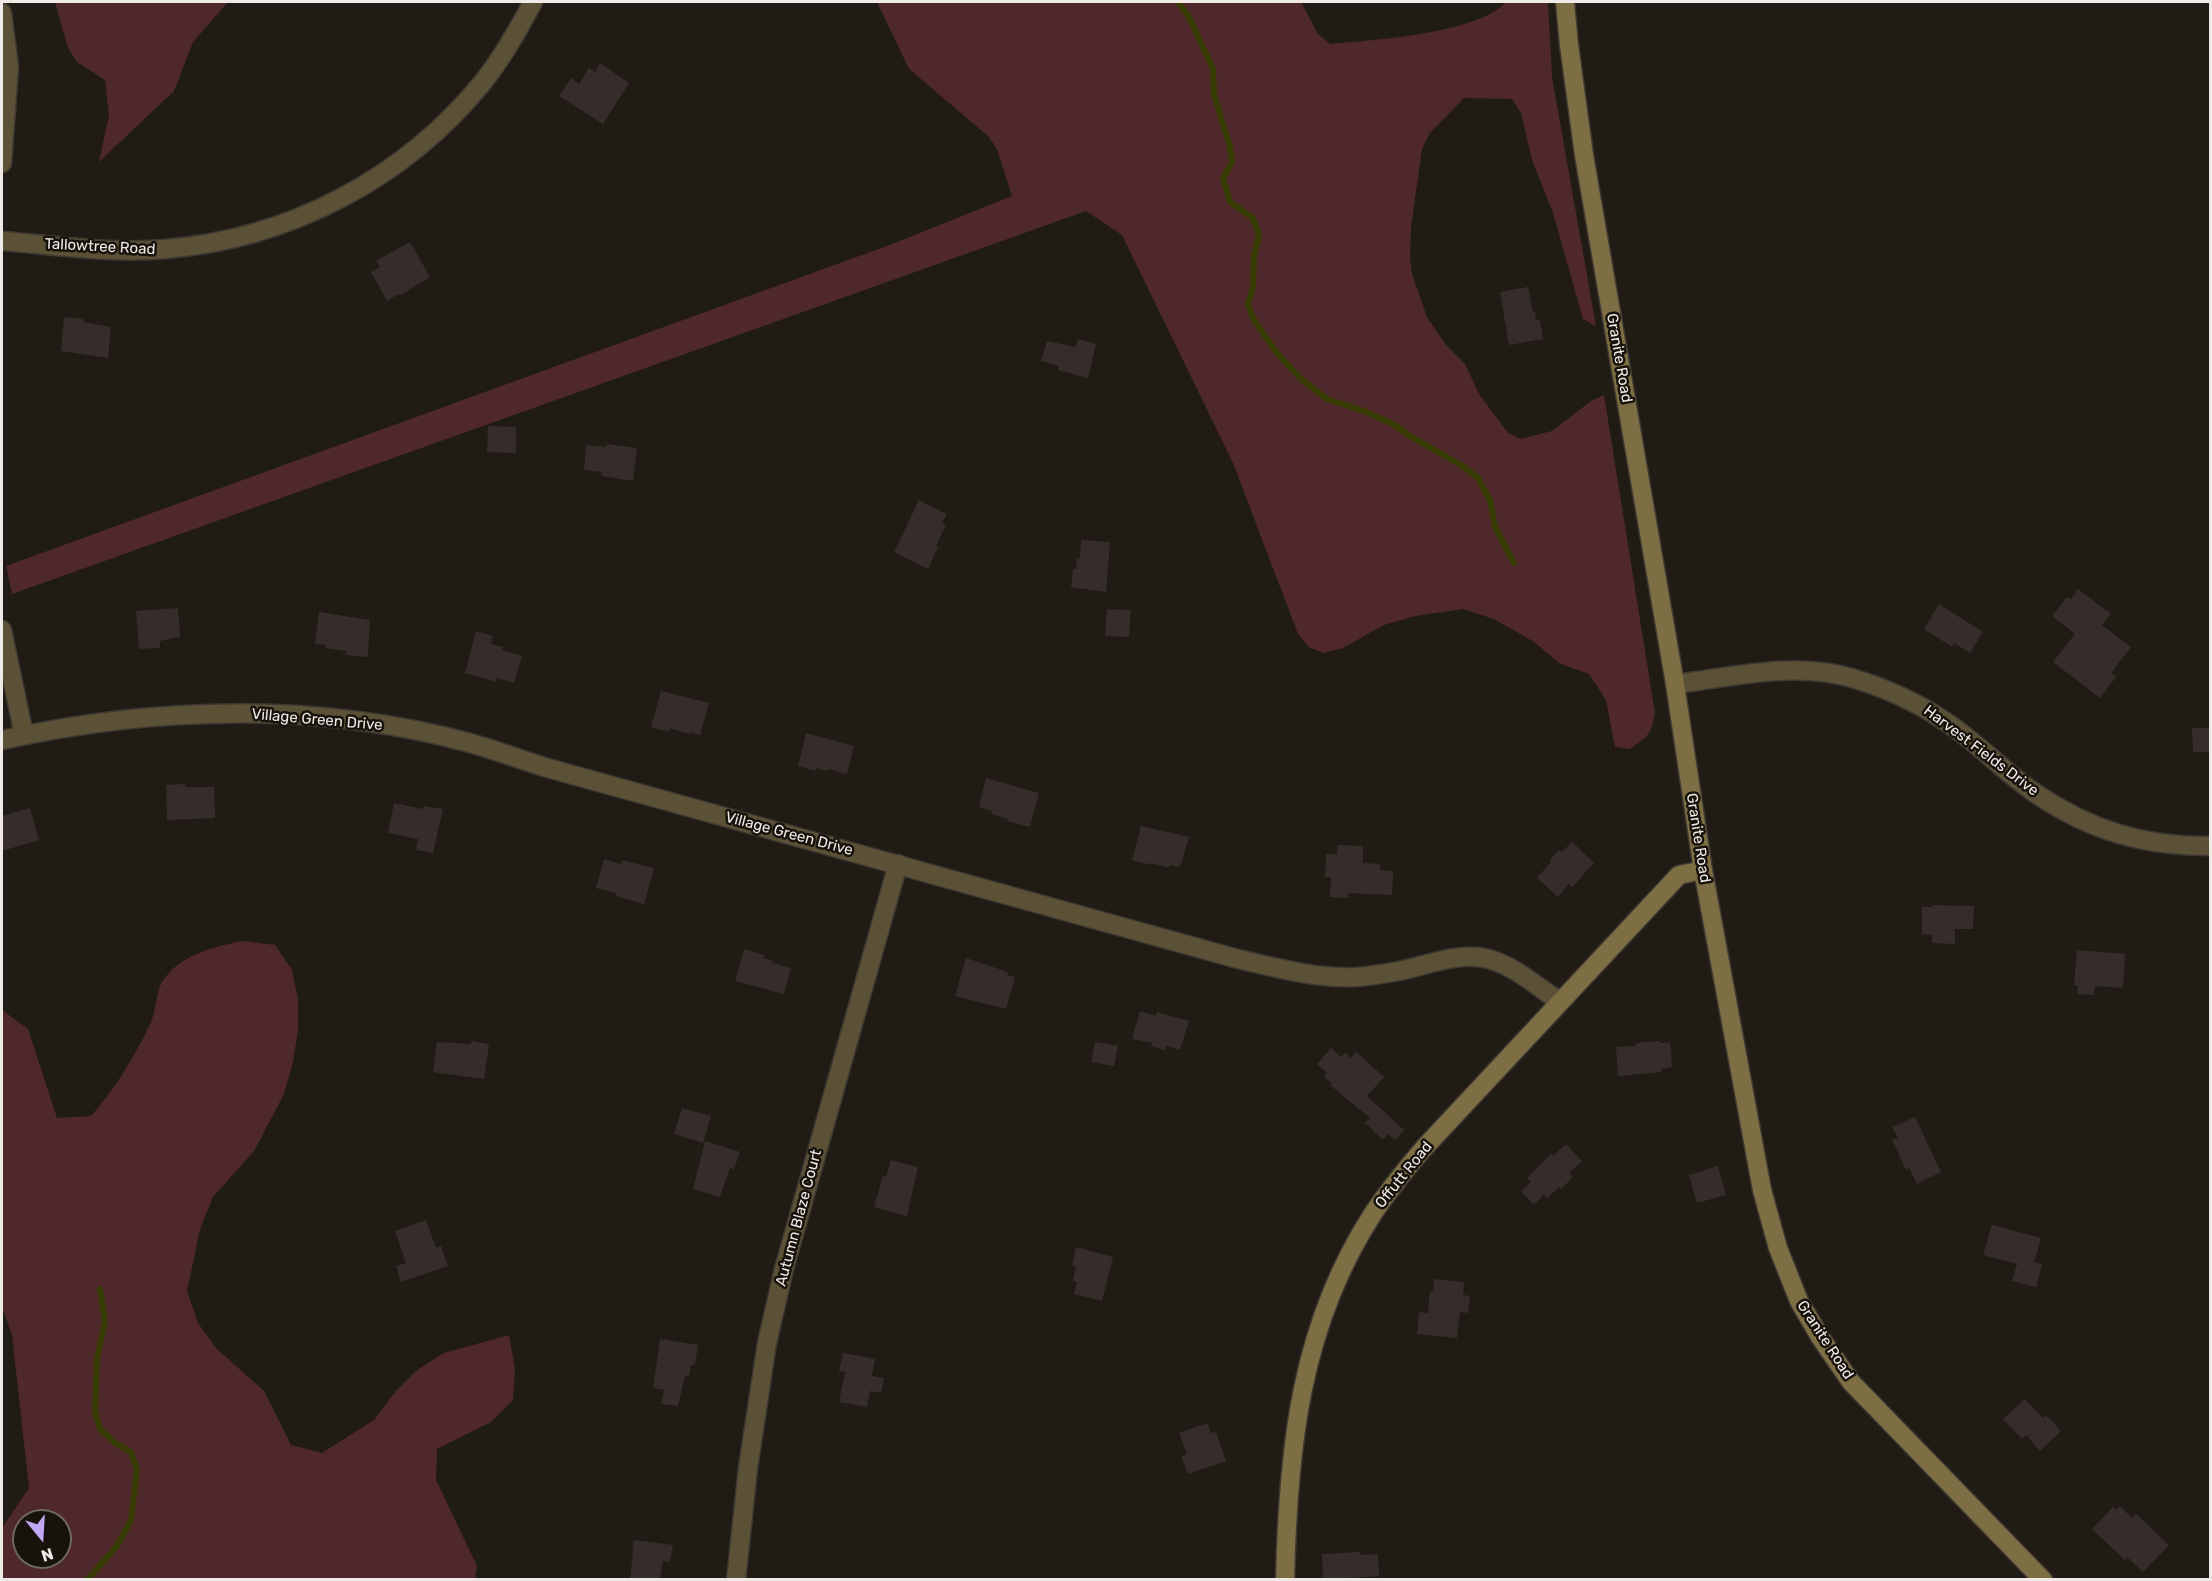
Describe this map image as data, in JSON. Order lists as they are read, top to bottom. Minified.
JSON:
{"streets":{"street":["Tallowtree Road","Granite Road","Village Green Drive","Harvest Fields Drive","Offutt Road","Autumn Blaze Court"]},"crossings":[["Granite Road","Harvest Fields Drive"],["Granite Road","Offutt Road"],["Village Green Drive","Offutt Road"],["Village Green Drive","Autumn Blaze Court"]],"north":"bottom"}
